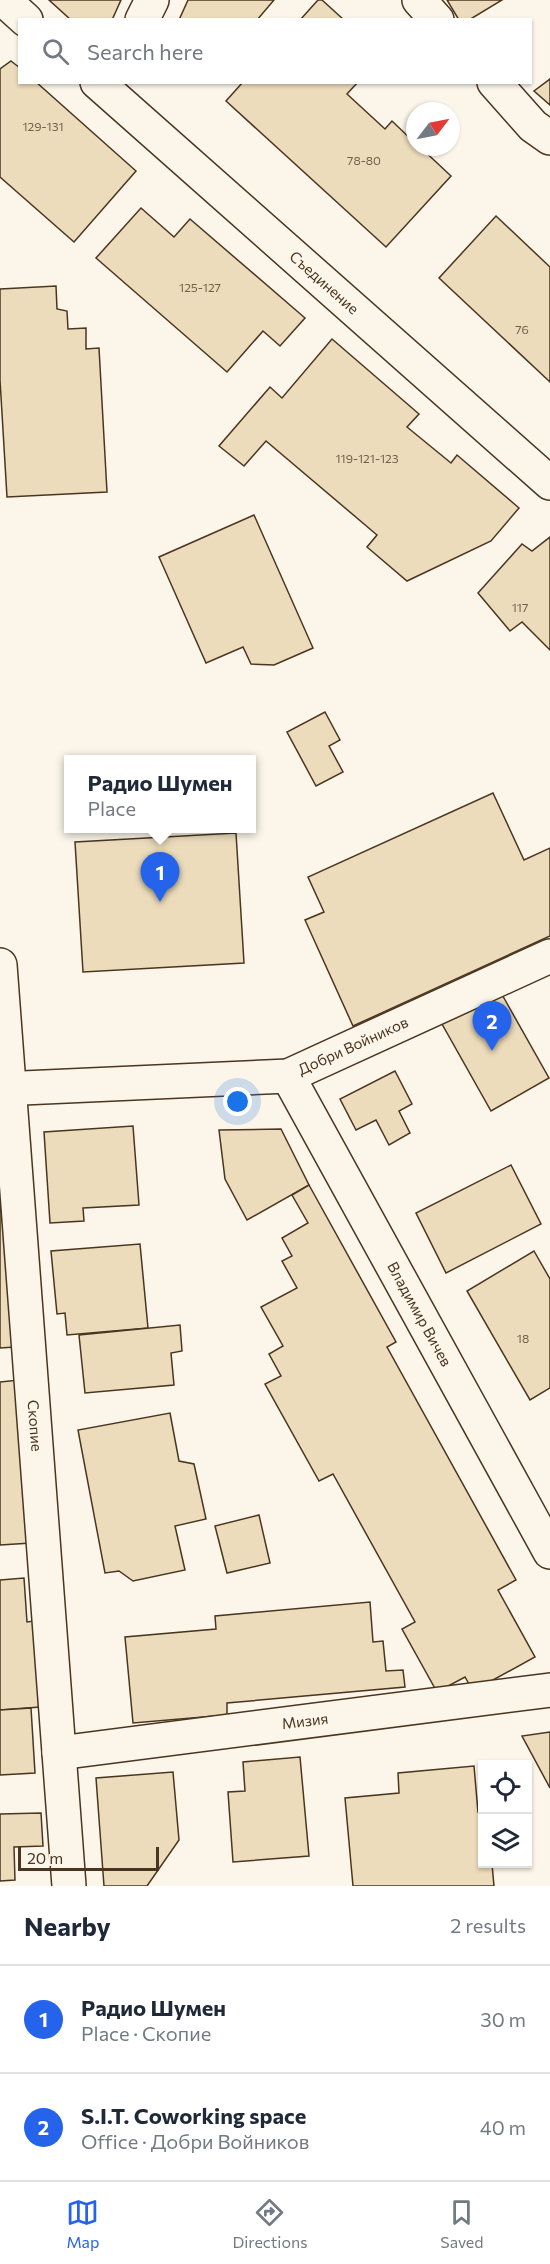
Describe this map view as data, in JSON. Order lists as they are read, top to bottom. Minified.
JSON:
{"streets":{"street":["Съединение","Добри Войников","Владимир Вичев","Скопие","Мизия"]},"crossings":[["Добри Войников","Владимир Вичев"],["Добри Войников","Скопие"],["Скопие","Мизия"]],"house_numbers":["129-131","78-80","125-127","76","119-121-123","117","18"],"scale_bar":"20 m","north":"top right","page":{"search":"Search here","popup":["Радио Шумен","Place"],"pins":["1","2"],"scale":"20 m","heading":["Nearby","2 results"],"list":[{"mark":"1","name":"Радио Шумен","note":"Place · Скопие","value":"30 m"},{"mark":"2","name":"S.I.T. Coworking space","note":"Office · Добри Войников","value":"40 m"}],"nav":["Map","Directions","Saved"]}}
